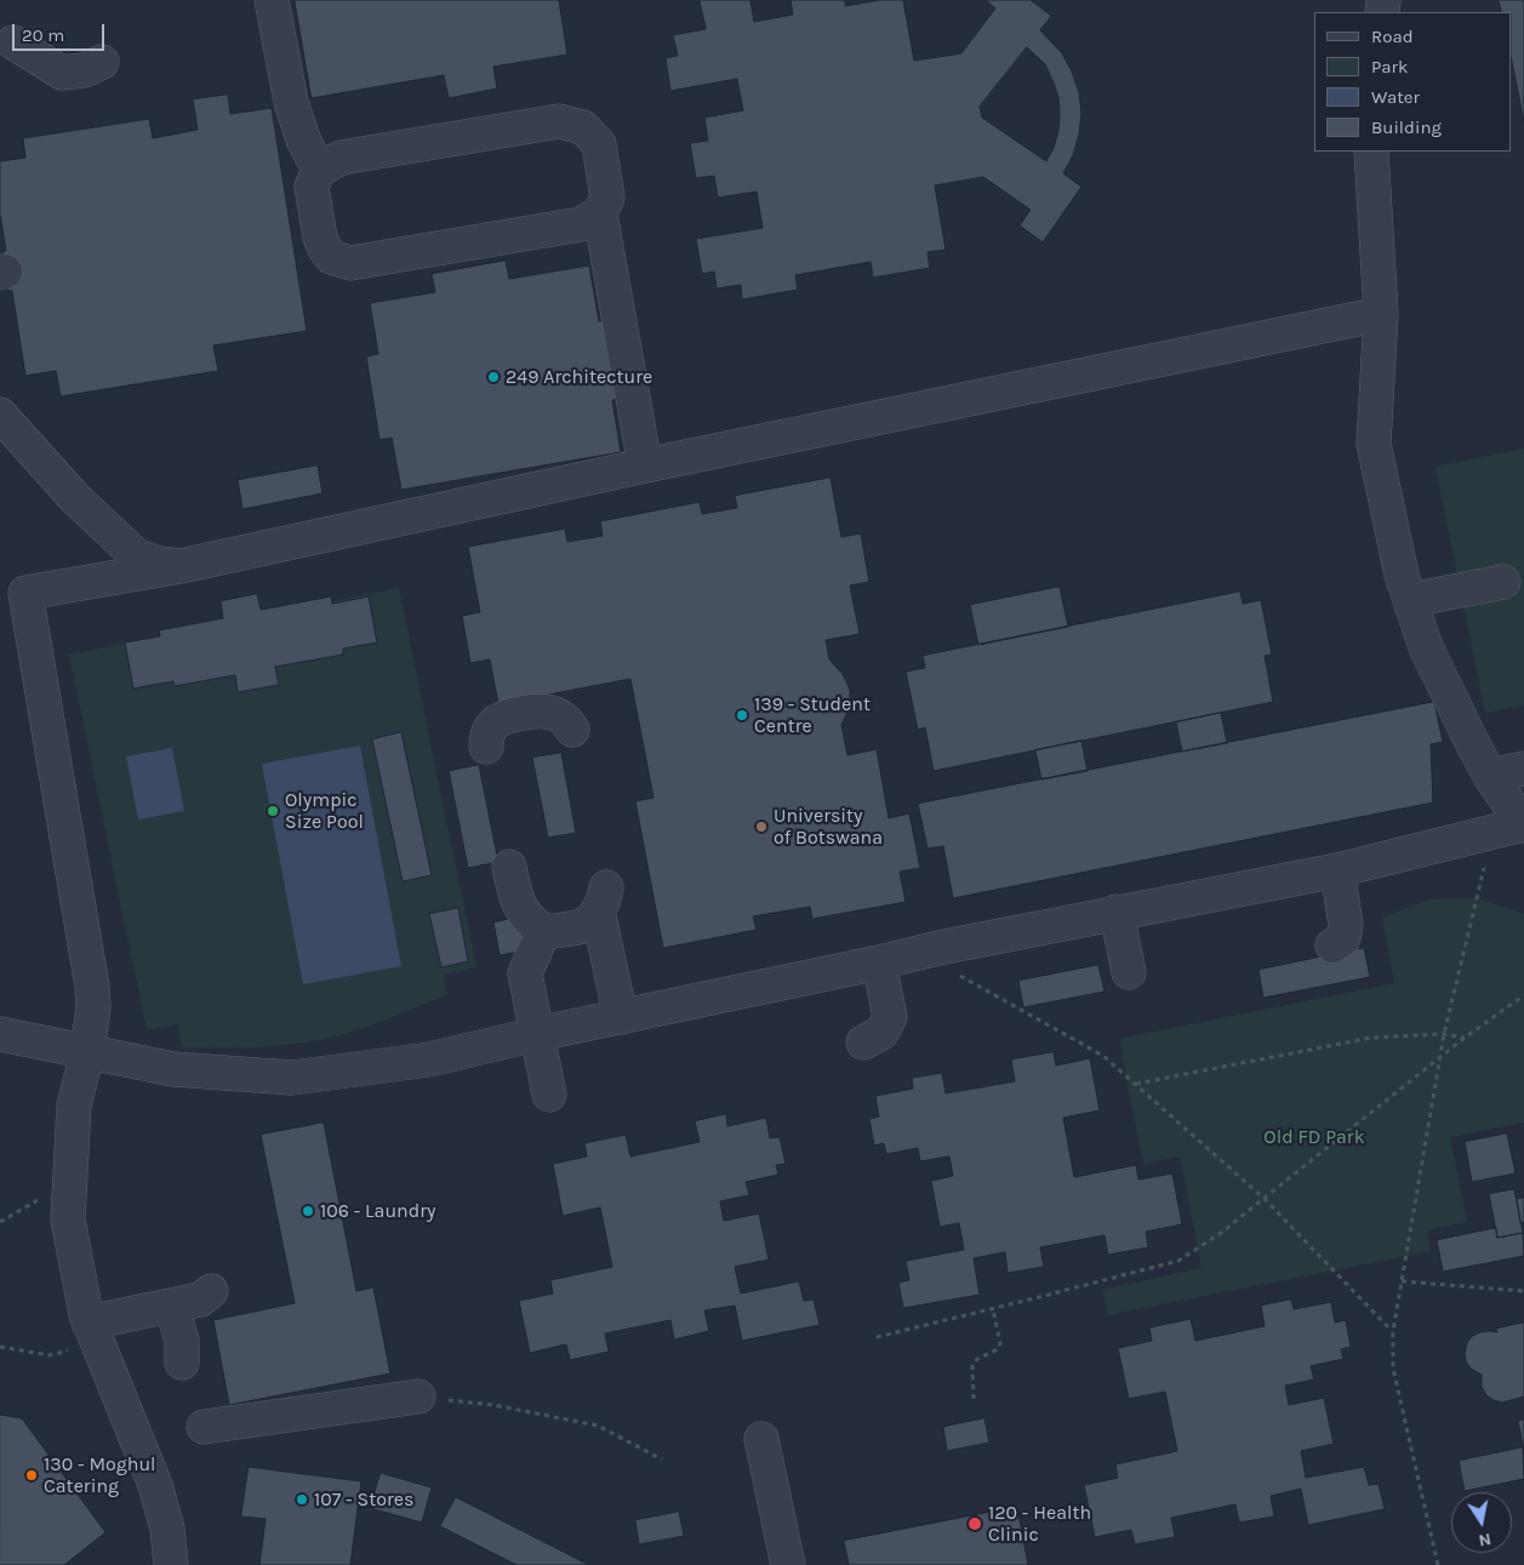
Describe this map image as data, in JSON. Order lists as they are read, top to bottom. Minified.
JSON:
{"parks":["Old FD Park"],"places":["249 Architecture","139 - Student Centre","Olympic Size Pool","University of Botswana","106 - Laundry","130 - Moghul Catering","107 - Stores","120 - Health Clinic"],"legend":["Road","Park","Water","Building"],"scale_bar":"20 m","north":"bottom"}
